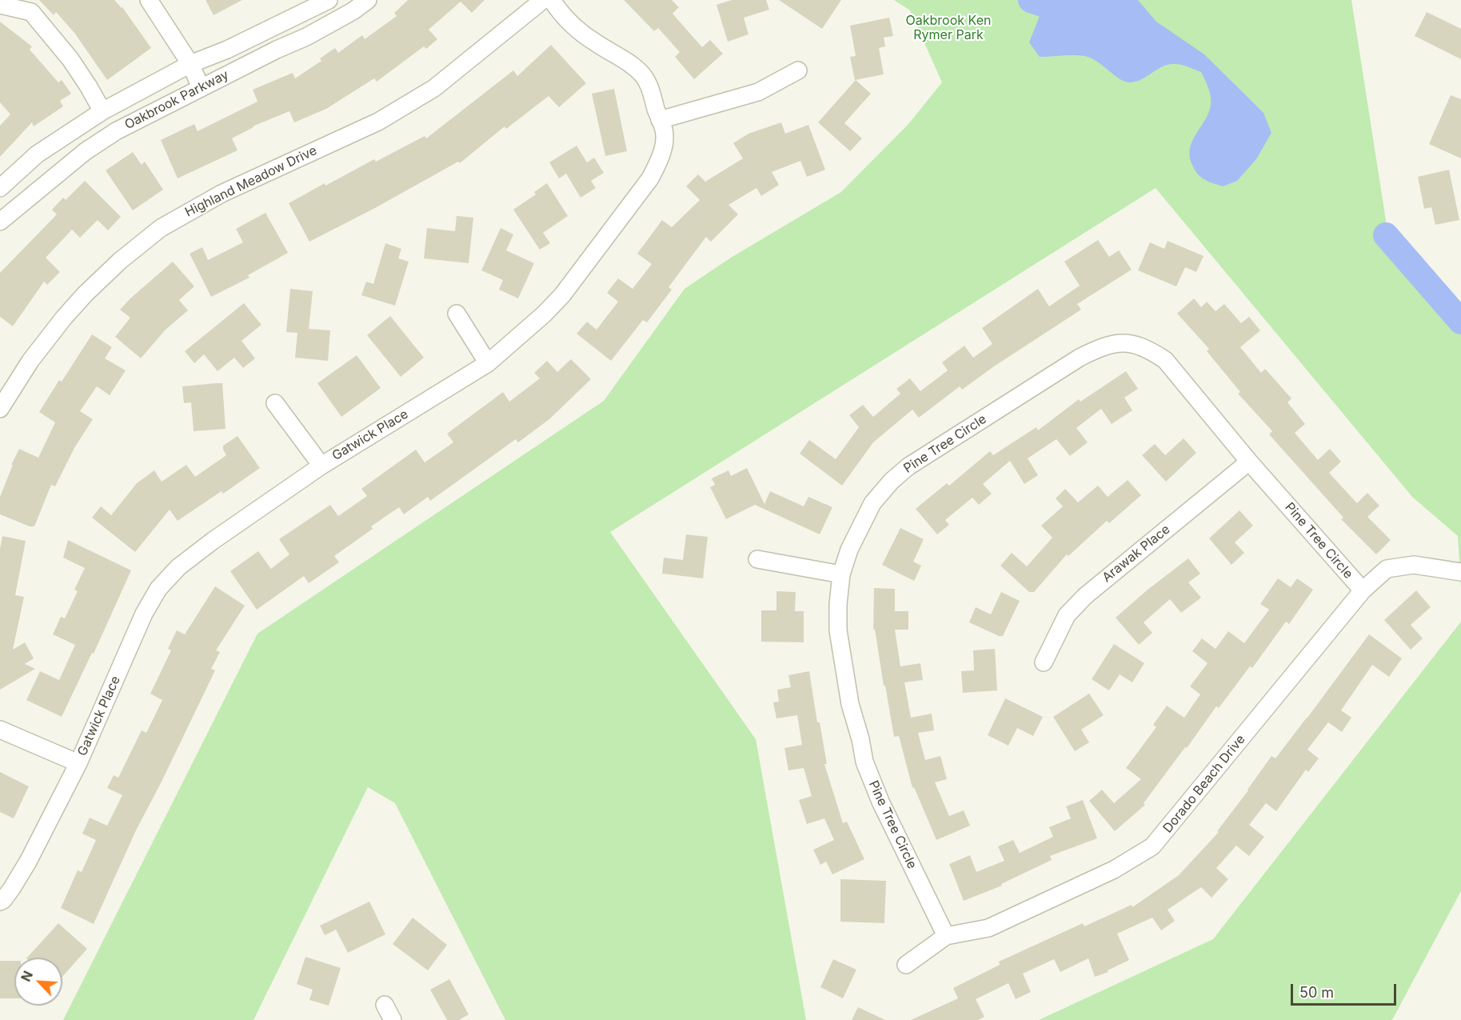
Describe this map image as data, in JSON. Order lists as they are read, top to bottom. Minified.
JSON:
{"streets":{"street":["Oakbrook Parkway","Highland Meadow Drive","Gatwick Place","Pine Tree Circle","Arawak Place","Dorado Beach Drive"]},"crossings":[["Pine Tree Circle","Arawak Place"],["Pine Tree Circle","Dorado Beach Drive"]],"parks":["Oakbrook Ken Rymer Park"],"scale_bar":"50 m","north":"top left"}
